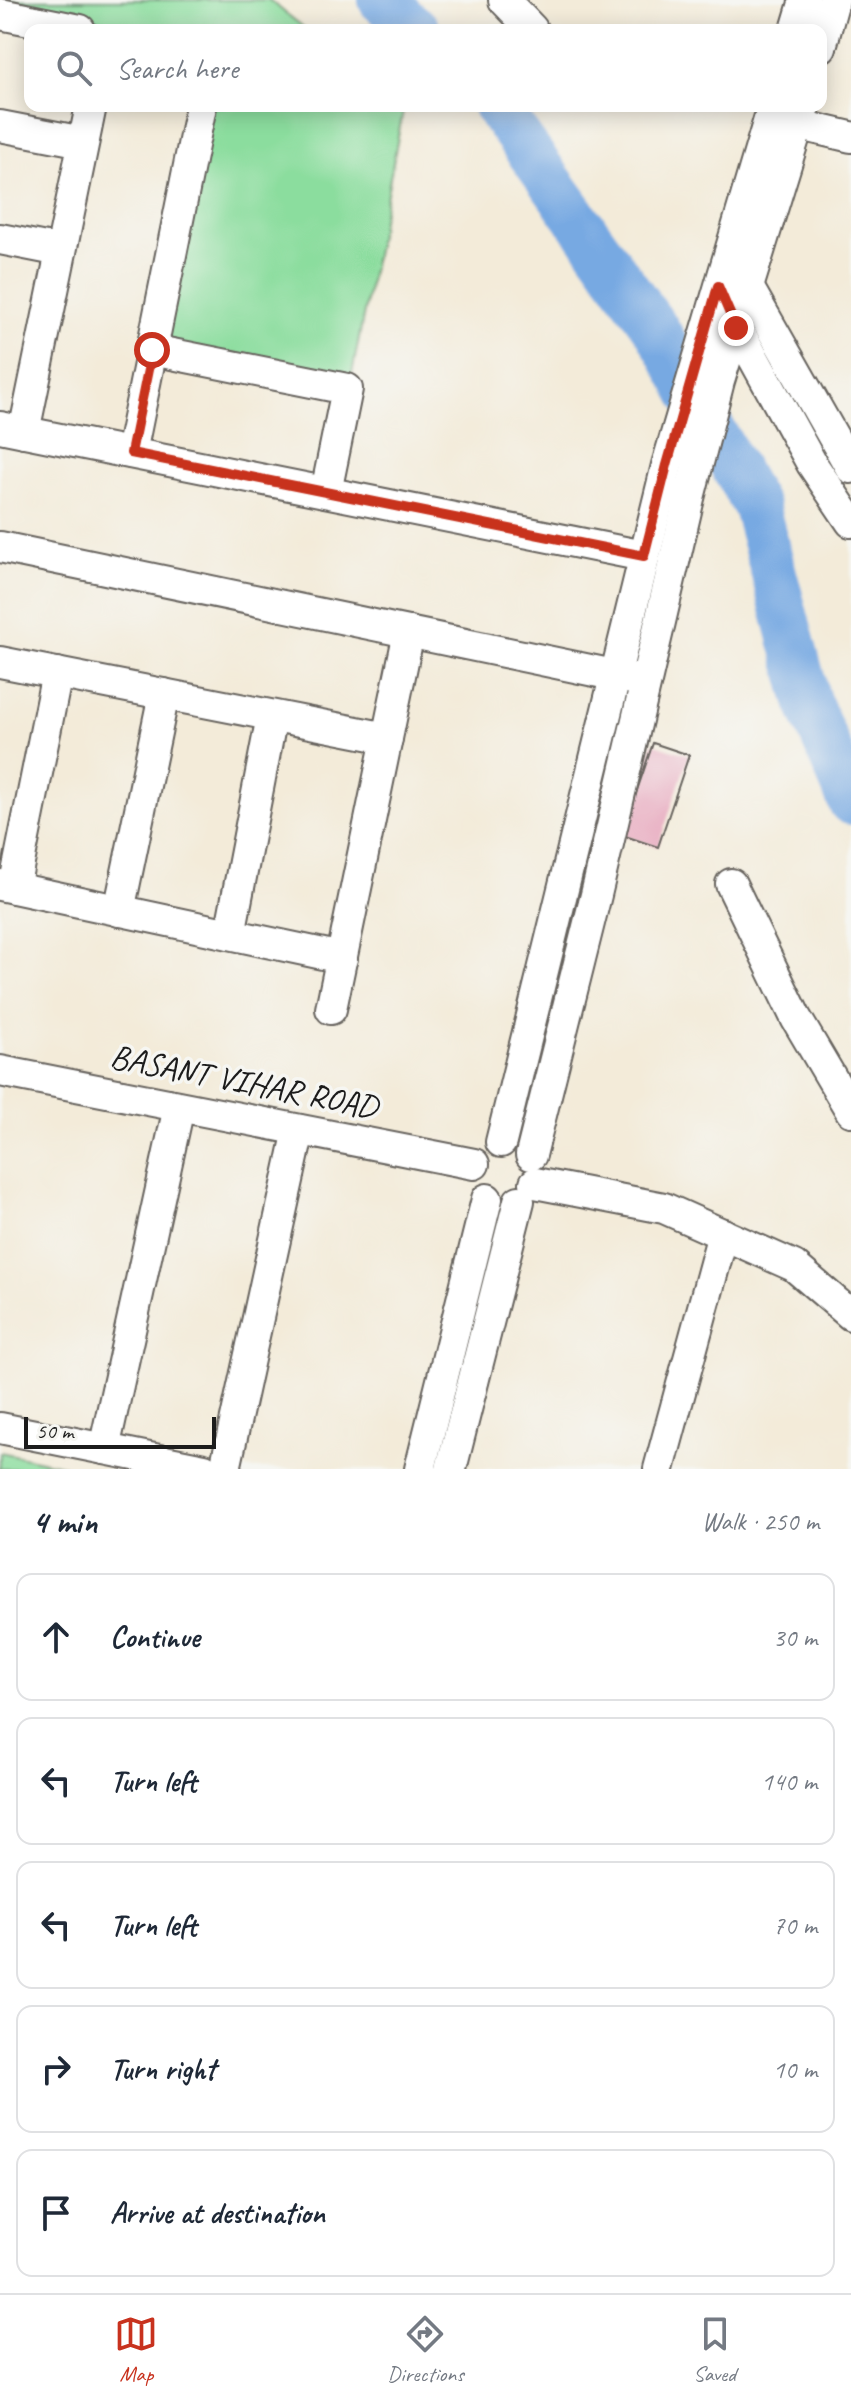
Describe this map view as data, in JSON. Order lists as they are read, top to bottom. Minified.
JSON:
{"streets":{"street":["BASANT VIHAR ROAD"]},"scale_bar":"50 m","page":{"search":"Search here","scale":"50 m","heading":["4 min","Walk · 250 m"],"list":[["Continue","30 m"],["Turn left","140 m"],["Turn left","70 m"],["Turn right","10 m"],"Arrive at destination"],"nav":["Map","Directions","Saved"]}}
